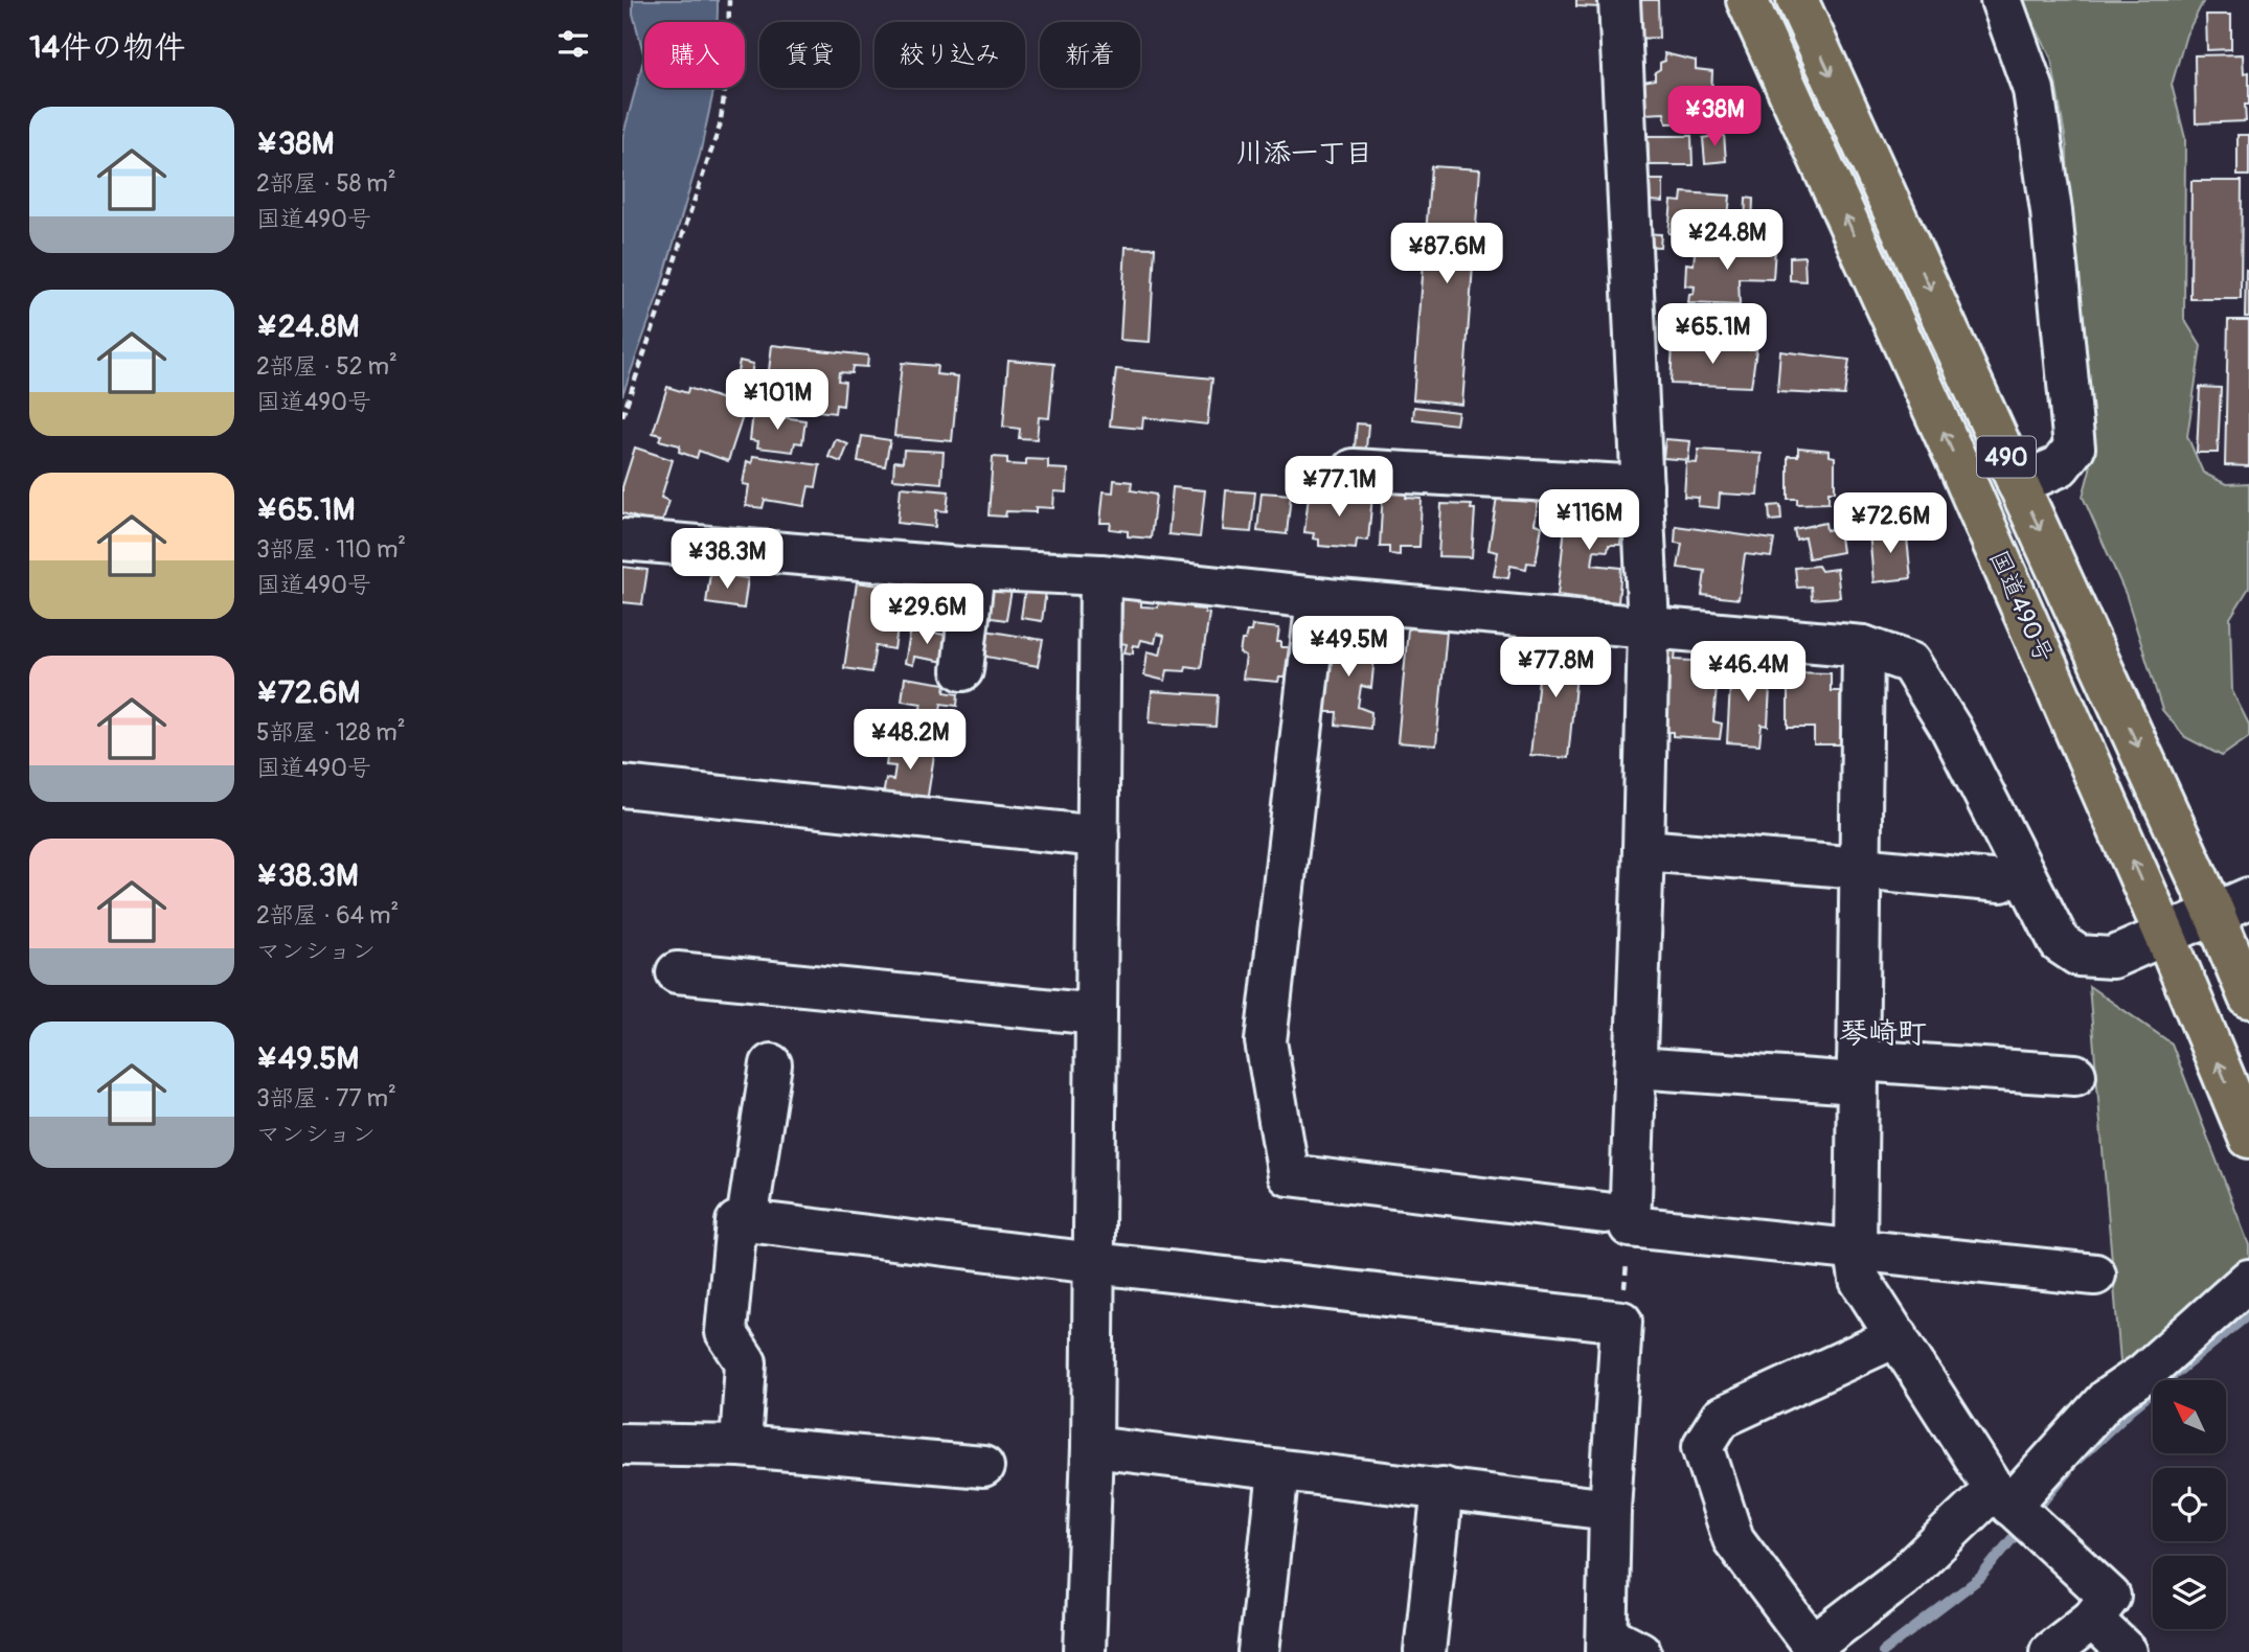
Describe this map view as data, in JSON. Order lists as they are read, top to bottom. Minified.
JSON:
{"streets":{"highway":["490","国道490号"]},"districts":["川添一丁目","琴崎町"],"north":"top left","page":{"heading":"14件の物件","chip":["購入","賃貸","絞り込み","新着"],"price":["¥38M","¥24.8M","¥87.6M","¥65.1M","¥101M","¥77.1M","¥116M","¥72.6M","¥38.3M","¥29.6M","¥49.5M","¥77.8M","¥46.4M","¥48.2M"],"list":[{"name":"¥38M","note":"2部屋 · 58 m² · 国道490号"},{"name":"¥24.8M","note":"2部屋 · 52 m² · 国道490号"},{"name":"¥65.1M","note":"3部屋 · 110 m² · 国道490号"},{"name":"¥72.6M","note":"5部屋 · 128 m² · 国道490号"},{"name":"¥38.3M","note":"2部屋 · 64 m² · マンション"},{"name":"¥49.5M","note":"3部屋 · 77 m² · マンション"}]}}
